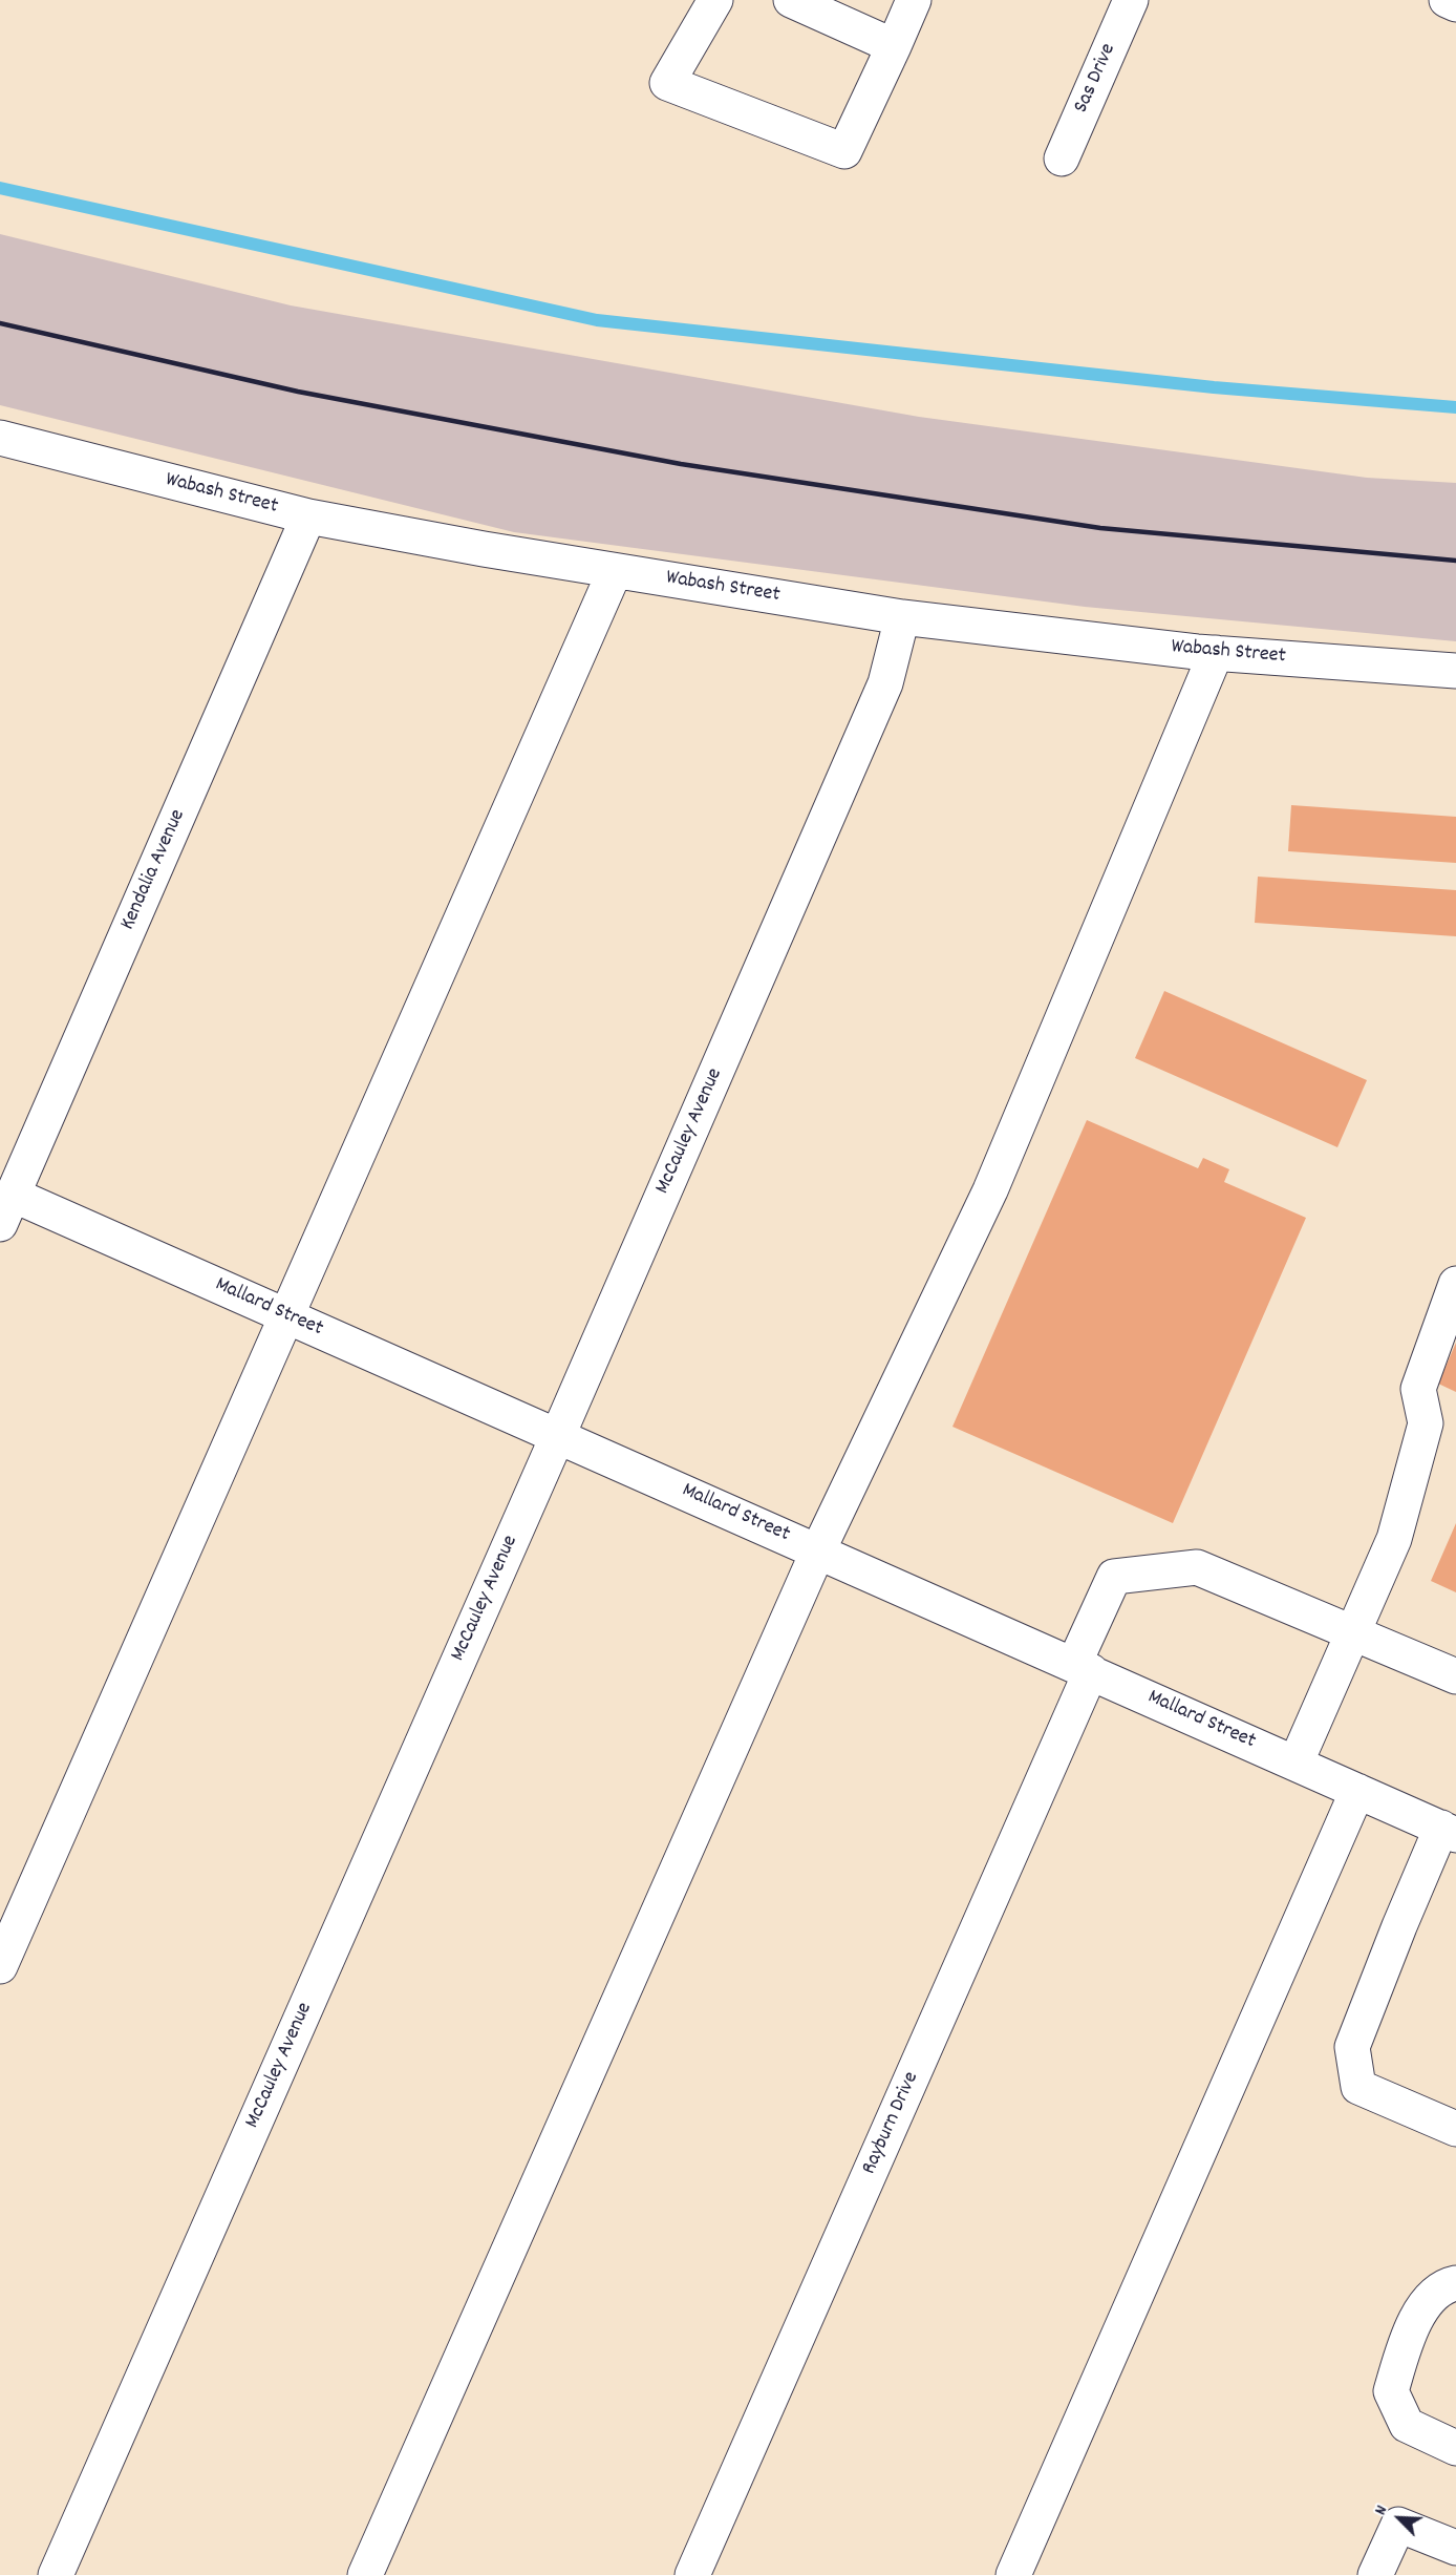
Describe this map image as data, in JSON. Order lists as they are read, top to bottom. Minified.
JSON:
{"streets":{"street":["Sas Drive","Wabash Street","Kendalia Avenue","McCauley Avenue","Mallard Street","Rayburn Drive"]},"crossings":[["Wabash Street","Kendalia Avenue"],["Wabash Street","McCauley Avenue"],["Kendalia Avenue","Mallard Street"],["McCauley Avenue","Mallard Street"],["Mallard Street","Rayburn Drive"]],"north":"top left"}
